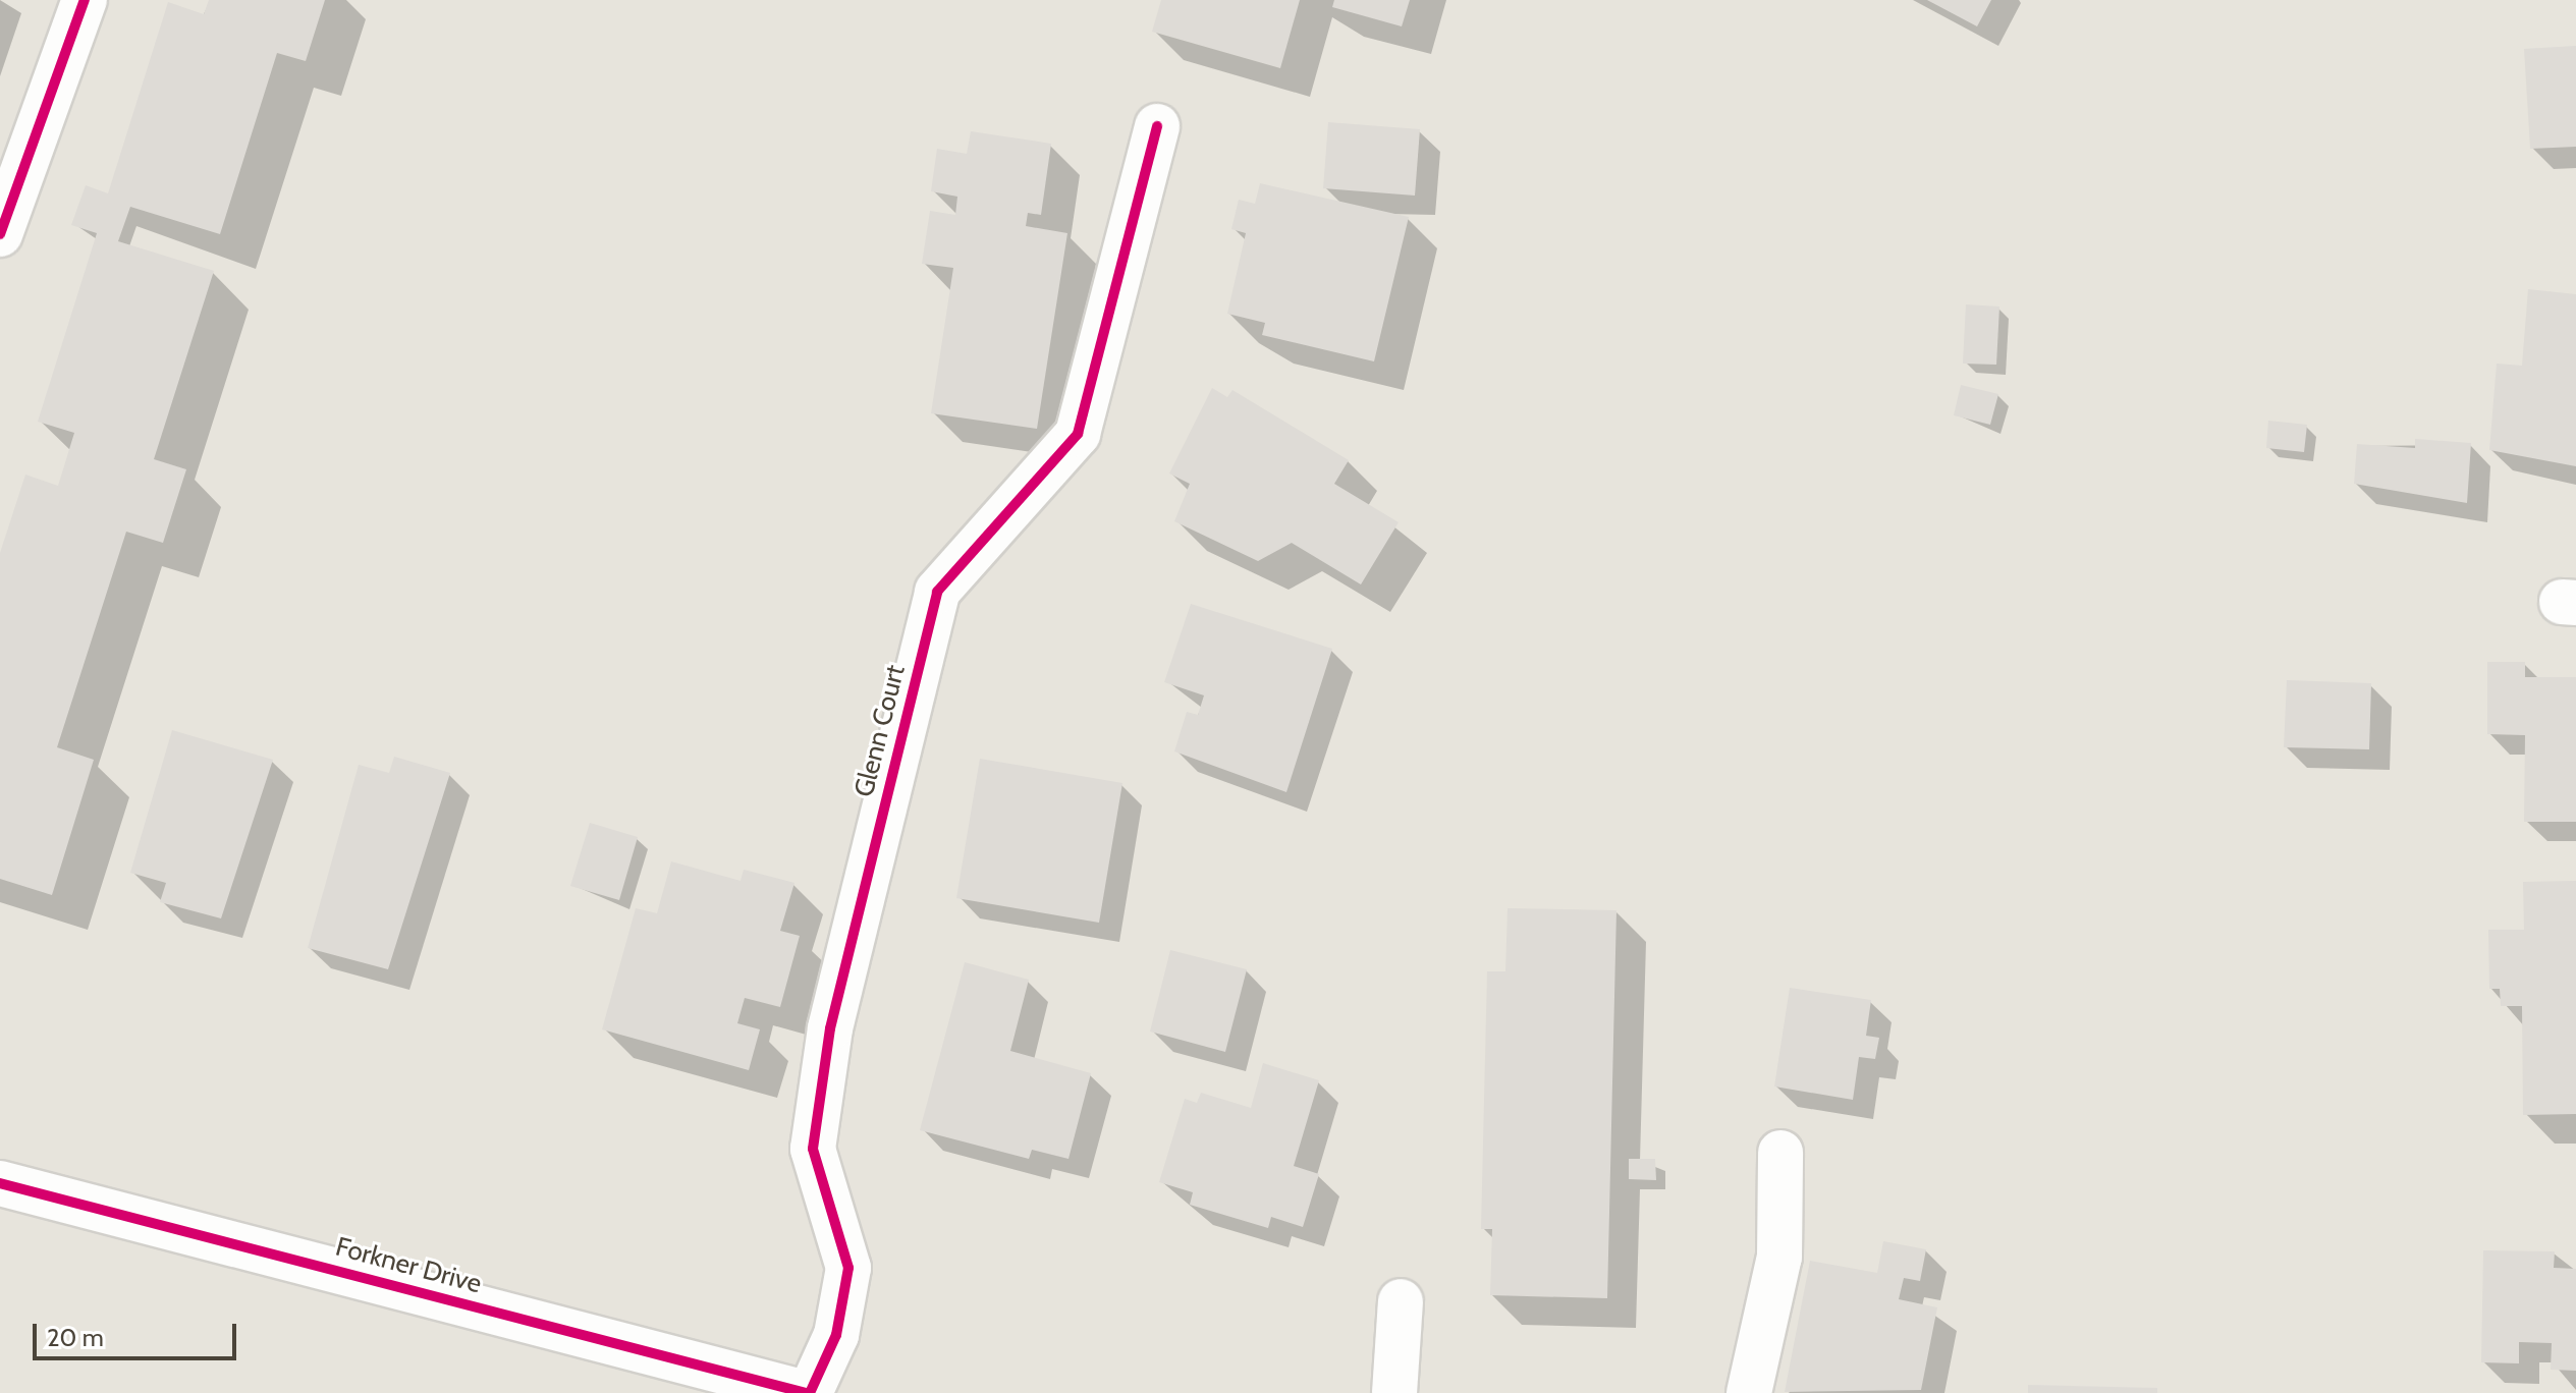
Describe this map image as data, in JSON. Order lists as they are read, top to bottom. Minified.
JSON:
{"streets":{"street":["Glenn Court","Forkner Drive"]},"crossings":[["Glenn Court","Forkner Drive"]],"scale_bar":"20 m"}
